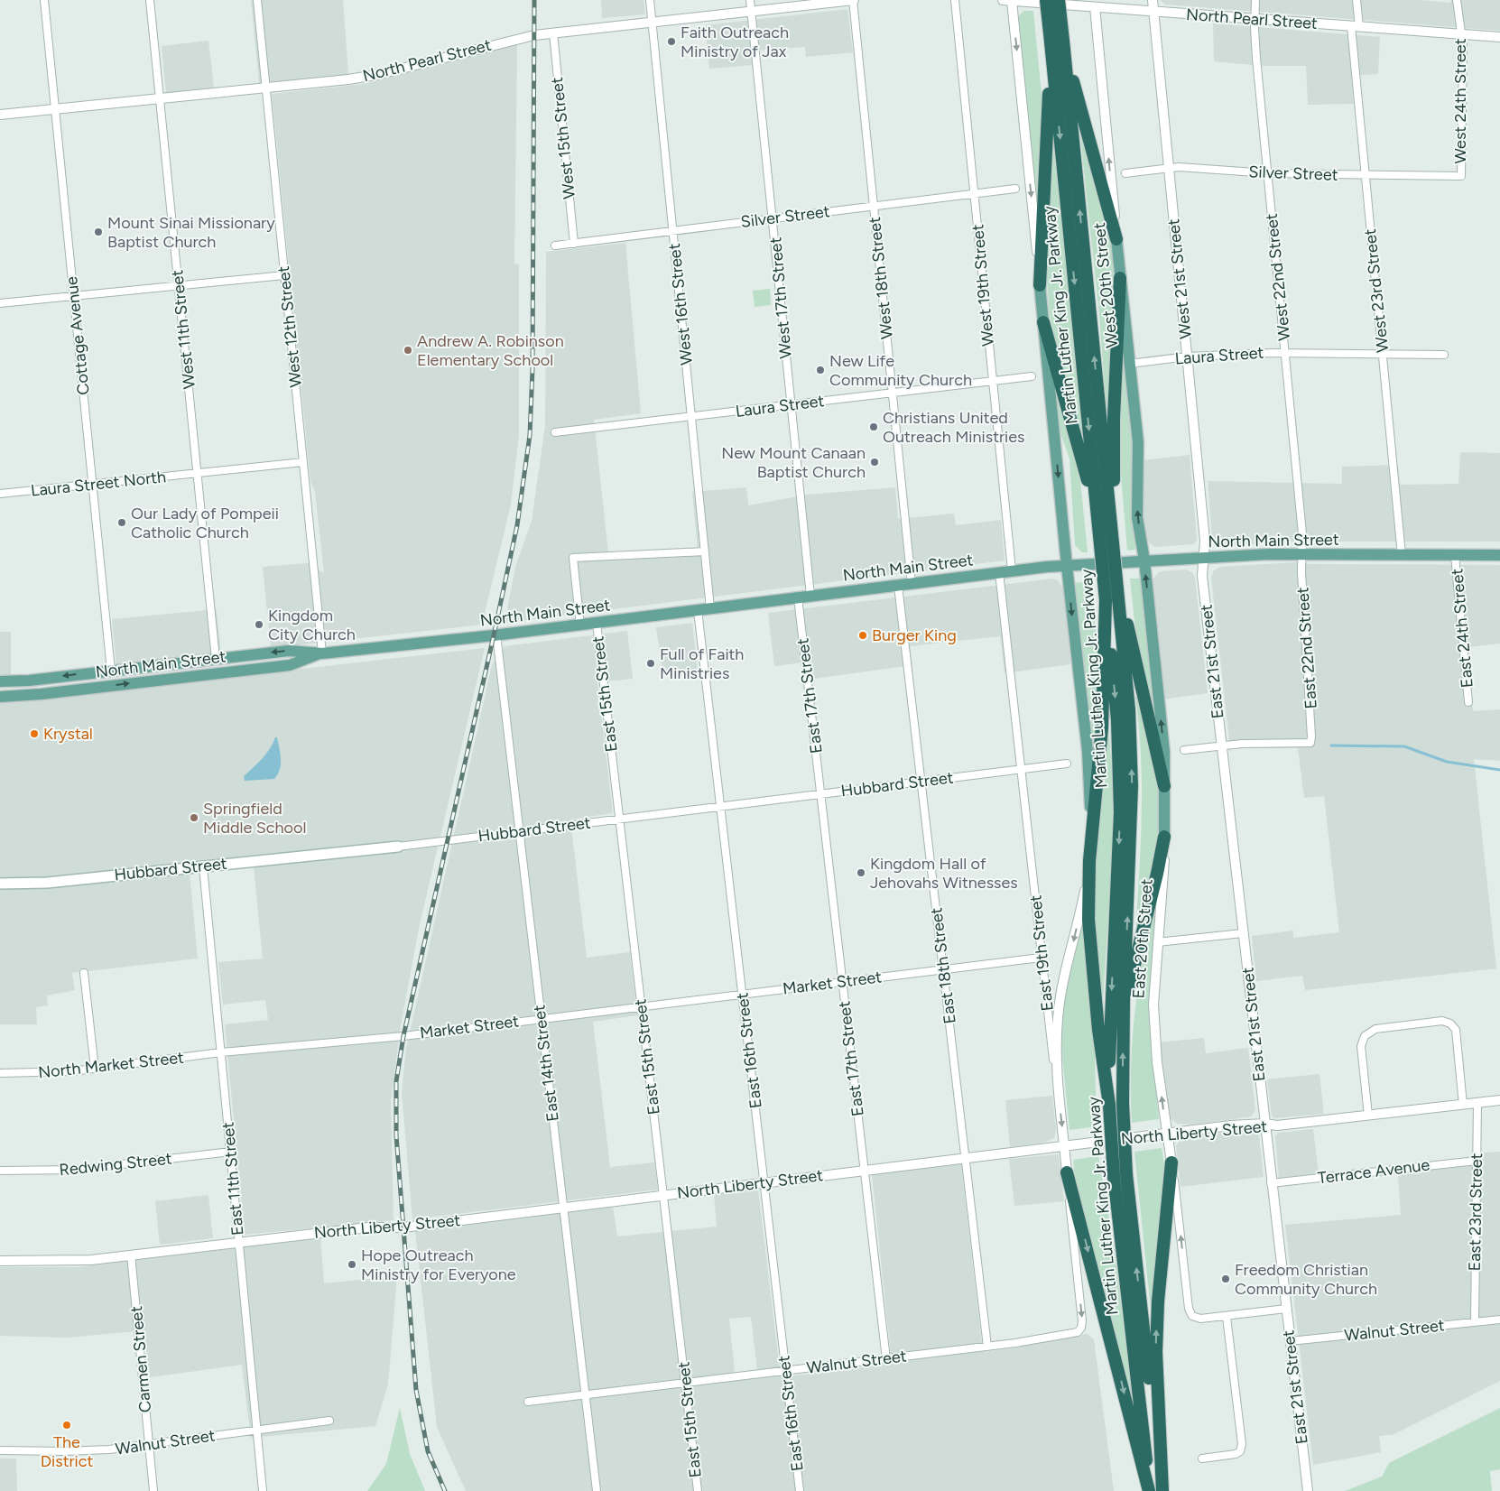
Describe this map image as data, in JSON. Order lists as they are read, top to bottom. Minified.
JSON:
{"streets":{"highway":["Martin Luther King Jr. Parkway"],"main road":["West 20th Street","North Main Street","Hubbard Street","East 20th Street"],"street":["North Pearl Street","West 24th Street","West 15th Street","Silver Street","West 22nd Street","West 18th Street","West 21st Street","West 19th Street","West 23rd Street","West 17th Street","West 16th Street","West 12th Street","West 11th Street","Cottage Avenue","Laura Street","Laura Street North","East 24th Street","East 22nd Street","East 21st Street","East 15th Street","East 17th Street","East 19th Street","East 18th Street","Market Street","East 16th Street","East 14th Street","North Market Street","North Liberty Street","Redwing Street","Terrace Avenue","East 11th Street","East 23rd Street","Walnut Street","Carmen Street"]},"crossings":[["North Pearl Street","West 24th Street"],["North Pearl Street","West 15th Street"],["North Pearl Street","West 22nd Street"],["North Pearl Street","West 18th Street"],["North Pearl Street","West 21st Street"],["North Pearl Street","West 20th Street"],["North Pearl Street","West 23rd Street"],["North Pearl Street","West 17th Street"],["North Pearl Street","West 16th Street"],["North Pearl Street","West 12th Street"],["North Pearl Street","West 11th Street"],["North Pearl Street","Cottage Avenue"],["West 24th Street","Silver Street"],["West 15th Street","Silver Street"],["Silver Street","West 22nd Street"],["Silver Street","West 18th Street"],["Silver Street","West 21st Street"],["Silver Street","West 19th Street"],["Silver Street","West 23rd Street"],["Silver Street","West 17th Street"],["Silver Street","West 16th Street"],["West 22nd Street","Laura Street"],["West 22nd Street","North Main Street"],["West 22nd Street","East 22nd Street"],["West 18th Street","Laura Street"],["West 18th Street","North Main Street"],["West 21st Street","Laura Street"],["West 21st Street","North Main Street"],["West 21st Street","East 21st Street"],["West 19th Street","Laura Street"],["West 19th Street","North Main Street"],["West 20th Street","Laura Street"],["West 20th Street","North Main Street"],["West 20th Street","East 20th Street"],["West 23rd Street","Laura Street"],["West 23rd Street","North Main Street"],["West 17th Street","Laura Street"],["West 17th Street","North Main Street"],["West 16th Street","Laura Street"],["West 16th Street","North Main Street"],["West 12th Street","Laura Street North"],["West 12th Street","North Main Street"],["West 11th Street","Laura Street North"],["West 11th Street","North Main Street"],["Cottage Avenue","Laura Street North"],["Cottage Avenue","North Main Street"],["North Main Street","East 24th Street"],["North Main Street","East 22nd Street"],["North Main Street","East 21st Street"],["North Main Street","East 15th Street"],["North Main Street","East 17th Street"],["North Main Street","East 20th Street"],["North Main Street","East 19th Street"],["North Main Street","East 18th Street"],["North Main Street","East 16th Street"],["North Main Street","East 14th Street"],["East 22nd Street","East 21st Street"],["East 21st Street","North Liberty Street"],["East 21st Street","Terrace Avenue"],["East 21st Street","Walnut Street"],["East 15th Street","Hubbard Street"],["East 15th Street","Market Street"],["East 15th Street","North Liberty Street"],["East 15th Street","Walnut Street"],["East 17th Street","Hubbard Street"],["East 17th Street","Market Street"],["East 17th Street","North Liberty Street"],["East 17th Street","Walnut Street"],["Hubbard Street","East 19th Street"],["Hubbard Street","East 18th Street"],["Hubbard Street","East 16th Street"],["Hubbard Street","East 14th Street"],["Hubbard Street","East 11th Street"],["East 20th Street","North Liberty Street"],["East 19th Street","Market Street"],["East 19th Street","North Liberty Street"],["East 19th Street","Walnut Street"],["East 18th Street","Market Street"],["East 18th Street","North Liberty Street"],["East 18th Street","Walnut Street"],["Market Street","East 16th Street"],["Market Street","East 14th Street"],["Market Street","North Market Street"],["Market Street","East 11th Street"],["East 16th Street","North Liberty Street"],["East 16th Street","Walnut Street"],["East 14th Street","North Liberty Street"],["East 14th Street","Walnut Street"],["North Market Street","East 11th Street"],["North Liberty Street","East 11th Street"],["North Liberty Street","East 23rd Street"],["North Liberty Street","Carmen Street"],["Redwing Street","East 11th Street"],["Terrace Avenue","East 23rd Street"],["East 11th Street","Walnut Street"],["East 23rd Street","Walnut Street"],["Walnut Street","Carmen Street"]],"one_way":["West 20th Street"],"places":["Faith Outreach Ministry of Jax","Mount Sinai Missionary Baptist Church","Andrew A. Robinson Elementary School","New Life Community Church","Christians United Outreach Ministries","New Mount Canaan Baptist Church","Our Lady of Pompeii Catholic Church","Kingdom City Church","Burger King","Full of Faith Ministries","Krystal","Springfield Middle School","Kingdom Hall of Jehovahs Witnesses","Hope Outreach Ministry for Everyone","Freedom Christian Community Church","The District"]}
